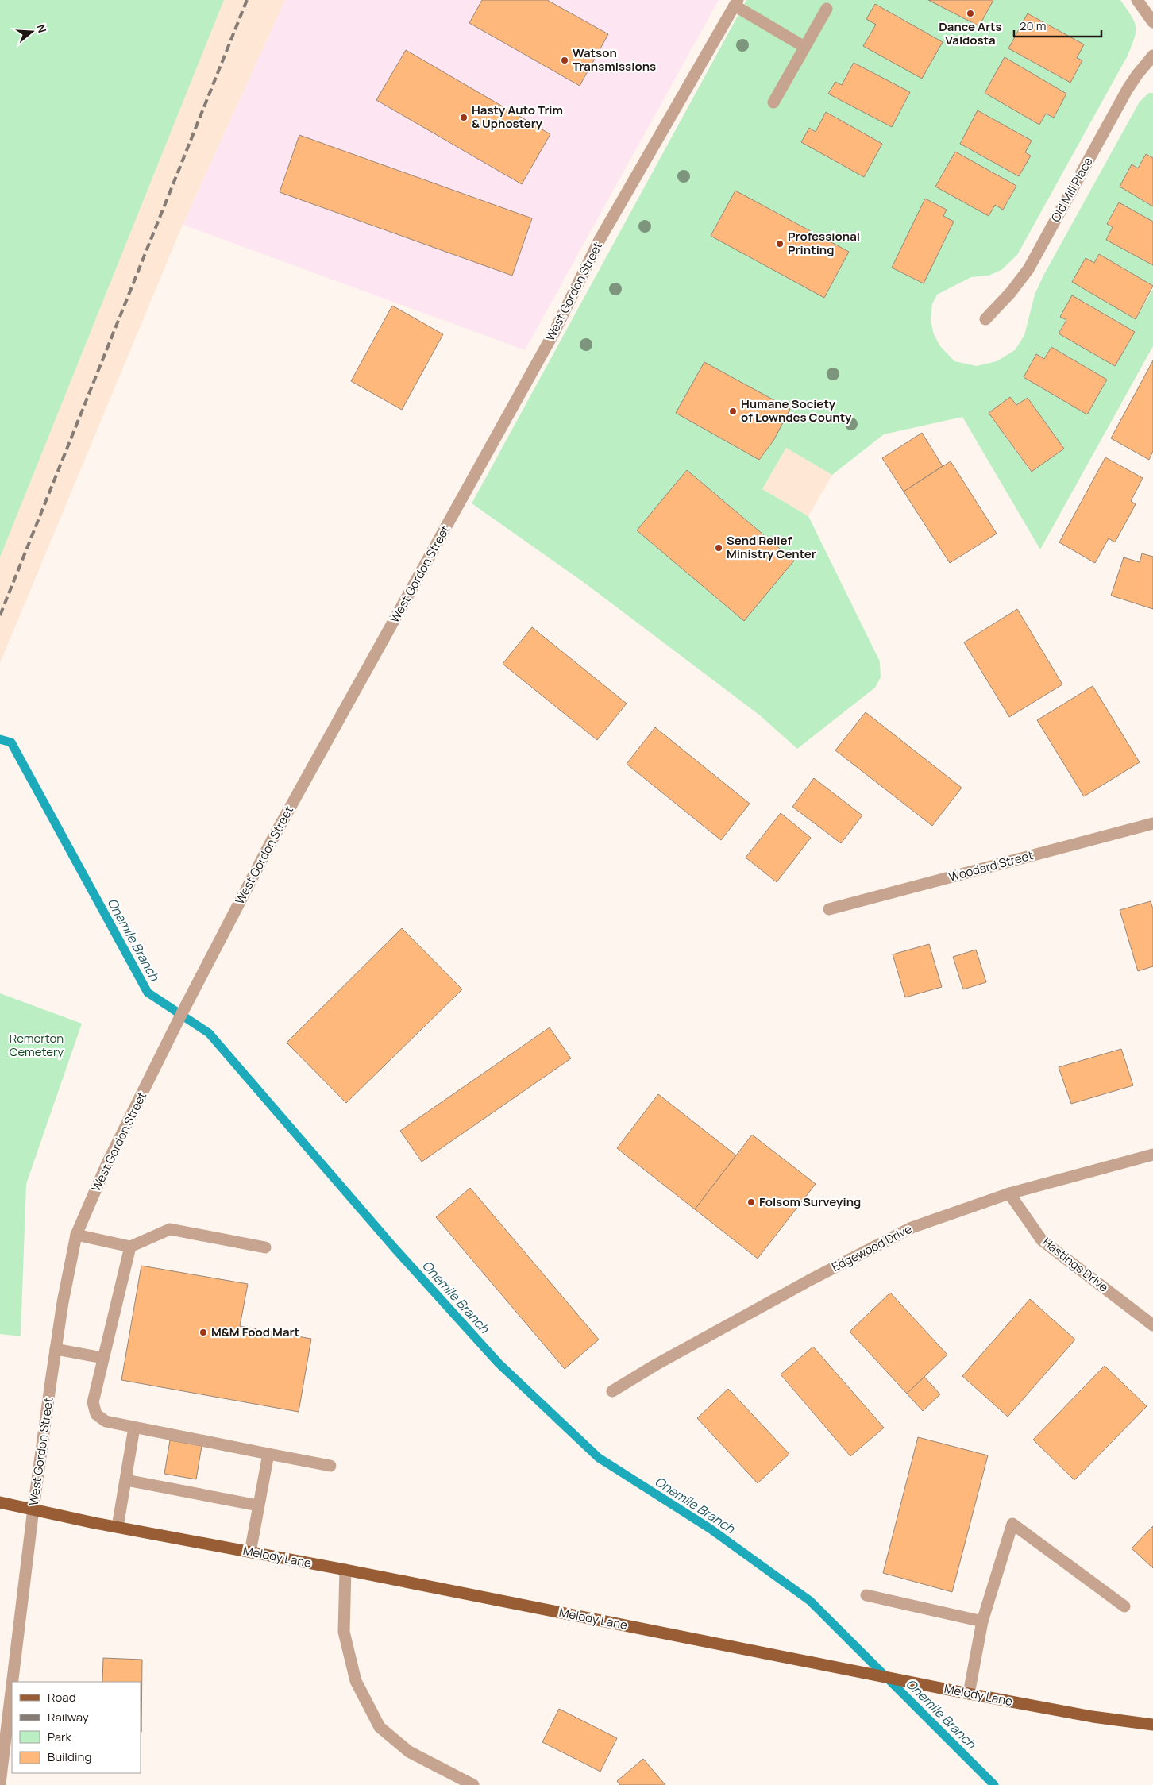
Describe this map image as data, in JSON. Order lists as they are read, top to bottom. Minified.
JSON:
{"streets":{"main road":["Melody Lane"],"street":["Old Mill Place","West Gordon Street","Woodard Street","Edgewood Drive","Hastings Drive"]},"crossings":[["West Gordon Street","Melody Lane"],["Edgewood Drive","Hastings Drive"]],"water":["Onemile Branch"],"parks":["Remerton Cemetery"],"places":["Dance Arts Valdosta","Watson Transmissions","Hasty Auto Trim & Uphostery","Professional Printing","Humane Society of Lowndes County","Send Relief Ministry Center","Folsom Surveying","M&M Food Mart"],"legend":["Road","Railway","Park","Building"],"scale_bar":"20 m","north":"right"}
